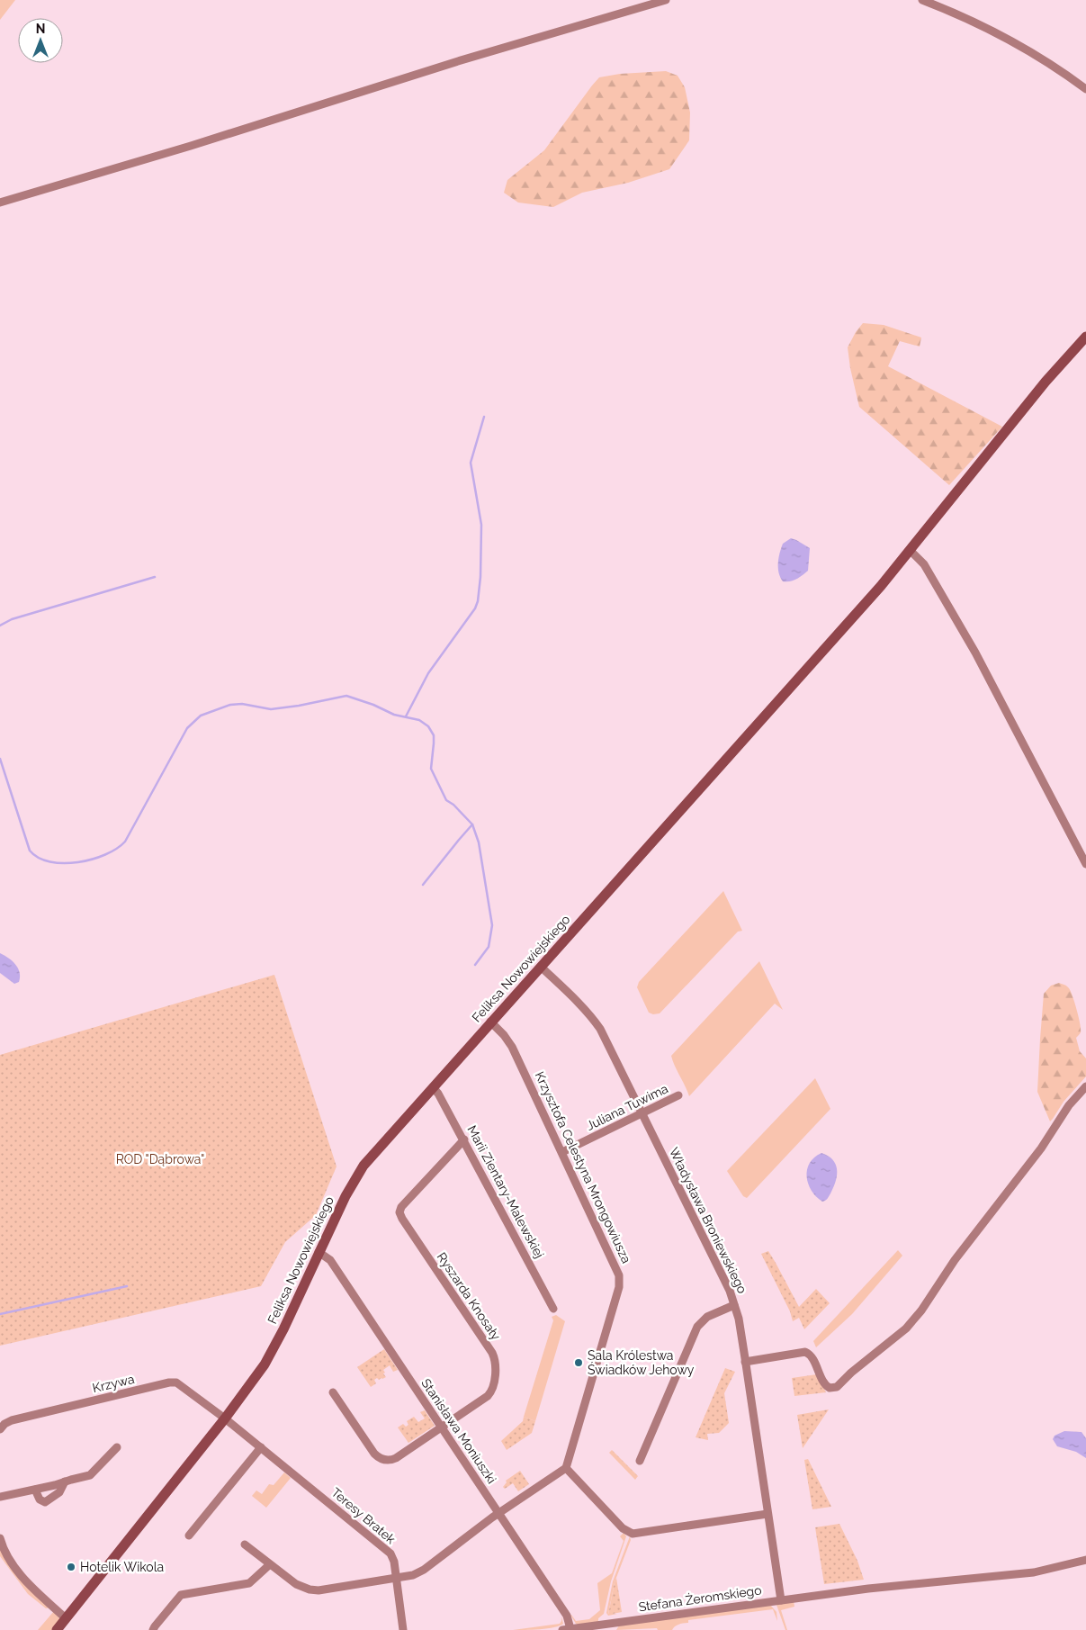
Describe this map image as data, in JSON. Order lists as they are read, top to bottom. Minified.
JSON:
{"streets":{"street":["Feliksa Nowowiejskiego","Juliana Tuwima","Krzysztofa Celestyna Mrongowiusza","Marii Zientary-Malewskiej","Władysława Broniewskiego","Ryszarda Knosały","Krzywa","Stanisława Moniuszki","Teresy Bratek","Stefana Żeromskiego"]},"crossings":[["Feliksa Nowowiejskiego","Krzysztofa Celestyna Mrongowiusza"],["Feliksa Nowowiejskiego","Marii Zientary-Malewskiej"],["Feliksa Nowowiejskiego","Władysława Broniewskiego"],["Feliksa Nowowiejskiego","Krzywa"],["Feliksa Nowowiejskiego","Stanisława Moniuszki"],["Feliksa Nowowiejskiego","Teresy Bratek"],["Juliana Tuwima","Krzysztofa Celestyna Mrongowiusza"],["Juliana Tuwima","Władysława Broniewskiego"],["Marii Zientary-Malewskiej","Ryszarda Knosały"],["Władysława Broniewskiego","Stefana Żeromskiego"],["Ryszarda Knosały","Stanisława Moniuszki"],["Krzywa","Teresy Bratek"],["Stanisława Moniuszki","Stefana Żeromskiego"]],"parks":["ROD \"Dąbrowa\""],"places":["Sala Królestwa Świadków Jehowy","Hotelik Wikola"],"north":"top"}
